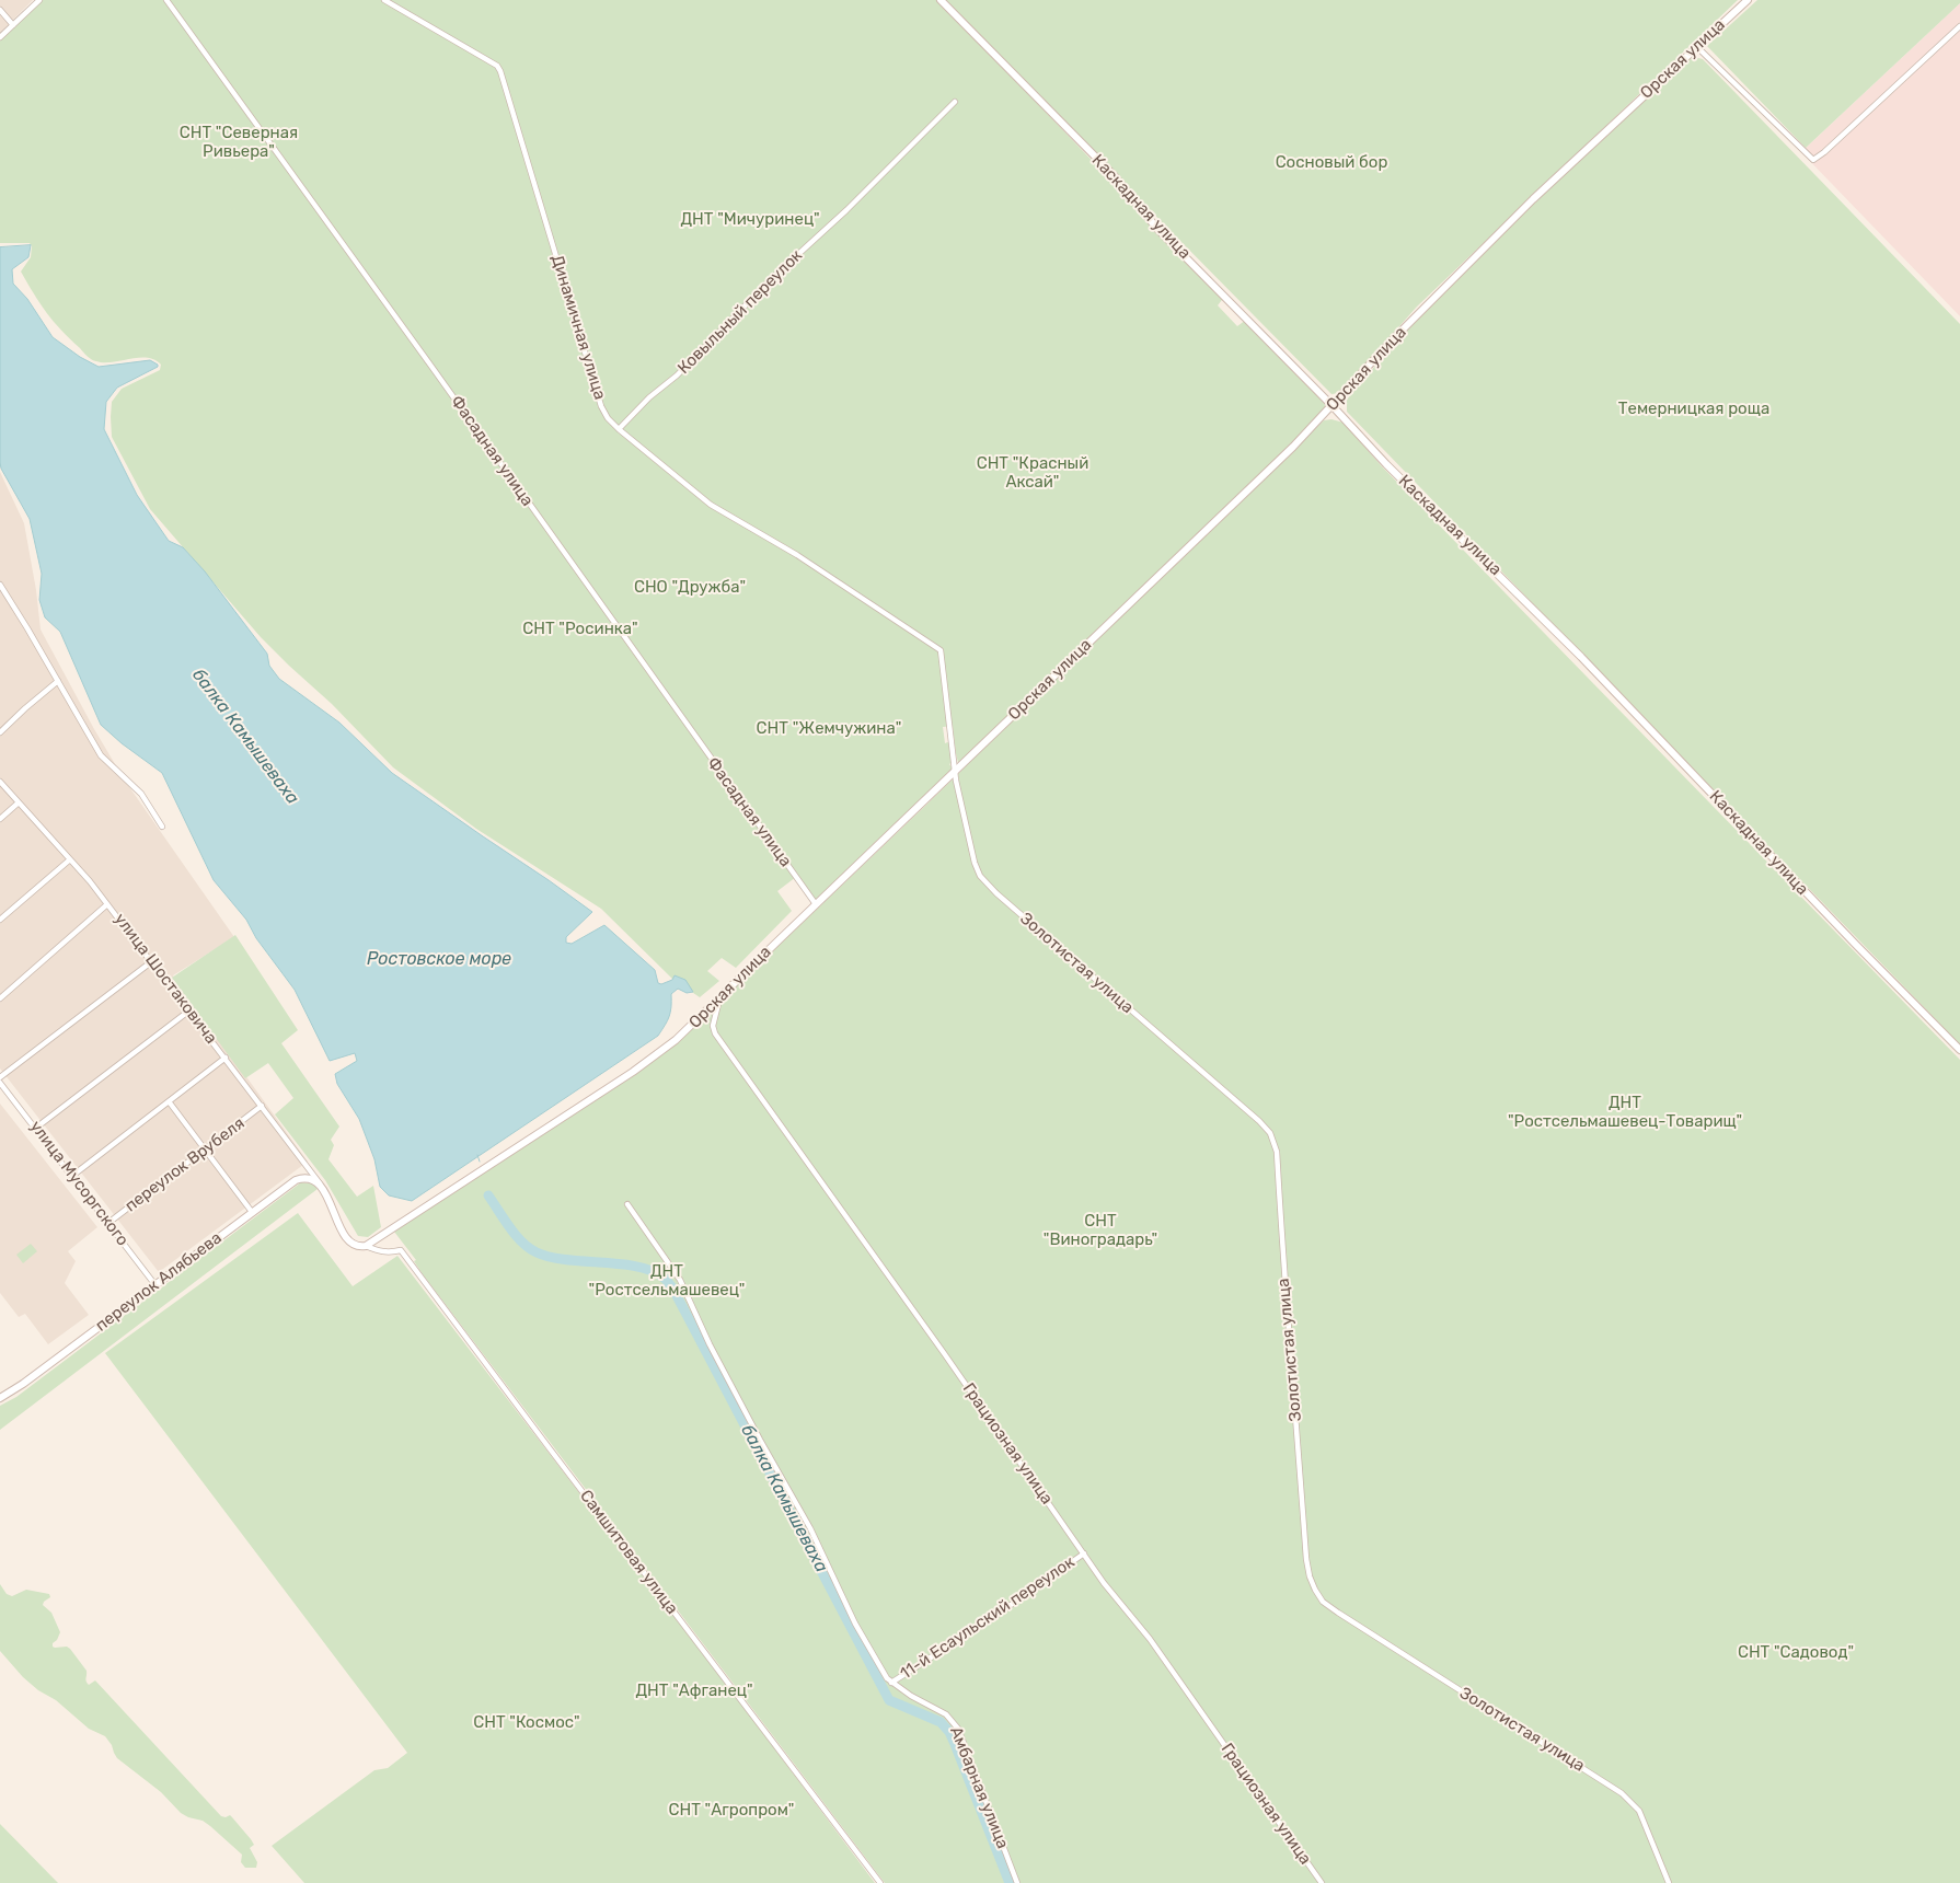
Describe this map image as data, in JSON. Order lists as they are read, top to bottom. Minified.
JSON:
{"streets":{"main road":["Орская улица","Каскадная улица","переулок Алябьева"],"street":["Ковыльный переулок","Динамичная улица","Фасадная улица","Золотистая улица","улица Шостаковича","переулок Врубеля","улица Мусоргского","Грациозная улица","Самшитовая улица","11-й Есаульский переулок","Амбарная улица"]},"crossings":[["Орская улица","Каскадная улица"],["Орская улица","Фасадная улица"],["Орская улица","Золотистая улица"],["Орская улица","Грациозная улица"],["Орская улица","Самшитовая улица"],["Ковыльный переулок","Динамичная улица"],["Динамичная улица","Золотистая улица"],["улица Шостаковича","переулок Врубеля"],["улица Шостаковича","переулок Алябьева"],["переулок Врубеля","улица Мусоргского"],["улица Мусоргского","переулок Алябьева"],["Грациозная улица","11-й Есаульский переулок"],["11-й Есаульский переулок","Амбарная улица"]],"water":["балка Камышеваха","Ростовское море"],"parks":["СНТ \"Северная Ривьера\"","Сосновый бор","ДНТ \"Мичуринец\"","Темерницкая роща","СНТ \"Красный Аксай\"","СНО \"Дружба\"","СНТ \"Росинка\"","СНТ \"Жемчужина\"","ДНТ \"Ростсельмашевец-Товарищ\"","СНТ \"Виноградарь\"","ДНТ \"Ростсельмашевец\"","СНТ \"Садовод\"","ДНТ \"Афганец\"","СНТ \"Космос\"","СНТ \"Агропром\""]}
